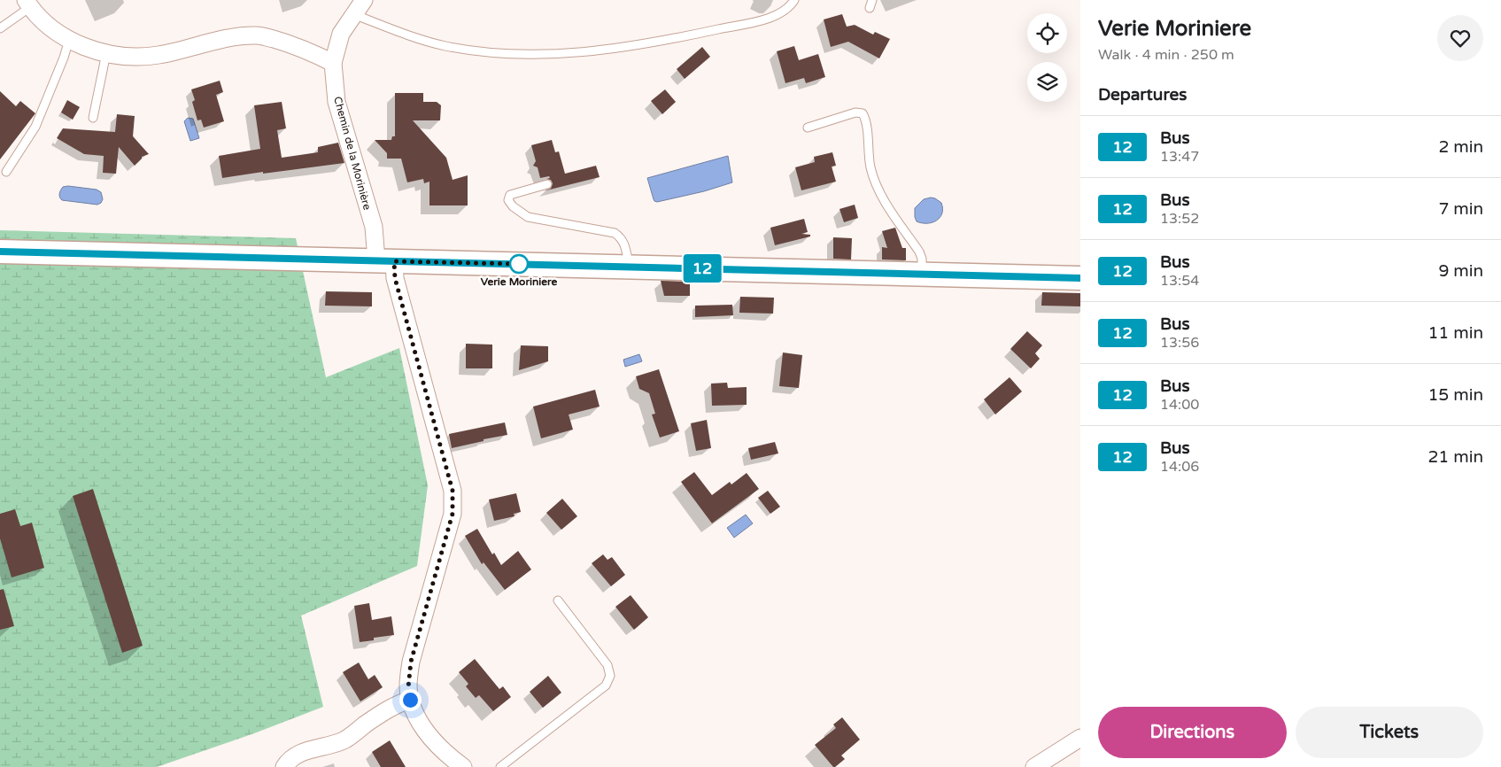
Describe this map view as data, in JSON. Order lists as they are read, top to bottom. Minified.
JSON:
{"streets":{"street":["Chemin de la Morinière"]},"places":["Verie Moriniere"],"lines":["bus line 12"],"page":{"on_map":"12","heading":[["Verie Moriniere","Walk · 4 min · 250 m"],"Departures"],"list":[{"mark":"12","name":"Bus","note":"13:47","value":"2 min"},{"mark":"12","name":"Bus","note":"13:52","value":"7 min"},{"mark":"12","name":"Bus","note":"13:54","value":"9 min"},{"mark":"12","name":"Bus","note":"13:56","value":"11 min"},{"mark":"12","name":"Bus","note":"14:00","value":"15 min"},{"mark":"12","name":"Bus","note":"14:06","value":"21 min"}],"buttons":["Directions","Tickets"]}}
